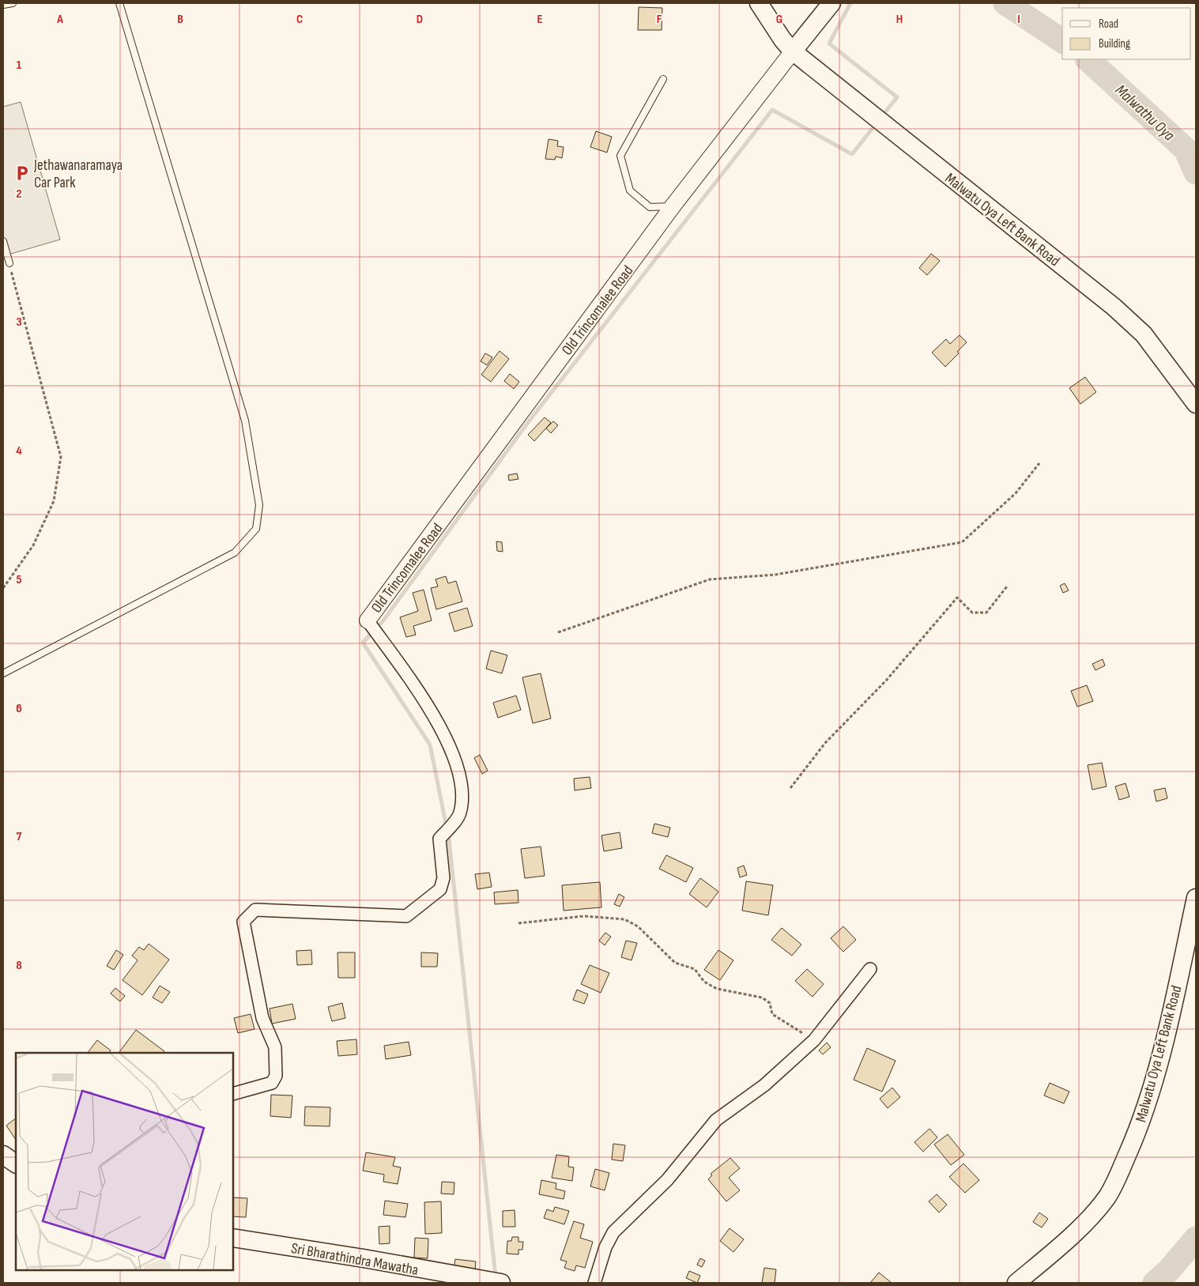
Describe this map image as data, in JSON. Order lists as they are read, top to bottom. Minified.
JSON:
{"streets":{"main road":["Malwatu Oya Left Bank Road","Old Trincomalee Road","Sri Bharathindra Mawatha"]},"crossings":[["Malwatu Oya Left Bank Road","Old Trincomalee Road"]],"water":["Malwathu Oya"],"places":{"parking":["Jethawanaramaya Car Park"]},"legend":["Road","Building"],"grid":{"columns":["A","B","C","D","E","F","G","H","I"],"rows":["1","2","3","4","5","6","7","8"]}}
